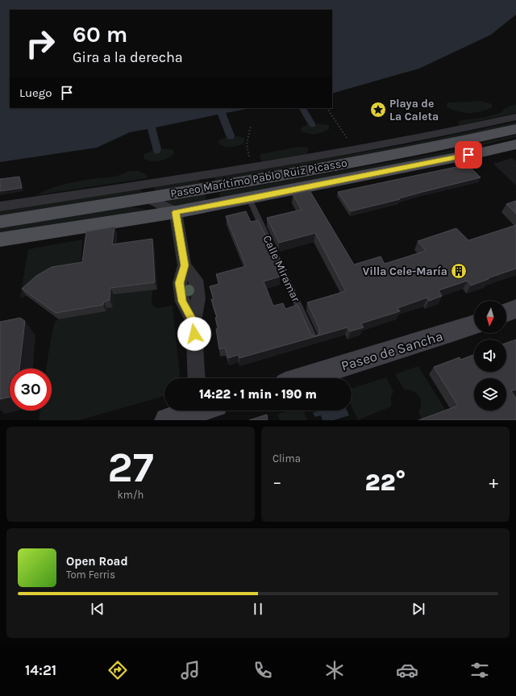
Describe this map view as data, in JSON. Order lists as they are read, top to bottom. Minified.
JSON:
{"streets":{"main road":["Paseo Marítimo Pablo Ruiz Picasso","Paseo de Sancha"],"lane":["Calle Miramar"]},"crossings":[["Paseo Marítimo Pablo Ruiz Picasso","Calle Miramar"]],"places":{"place":["Playa de La Caleta"],"building":["Villa Cele-María"]},"north":"bottom","page":{"turn":["60 m","Gira a la derecha"],"then":"Luego","limit":"30","trip":"14:22 · 1 min · 190 m","tile":[["27","km/h"],"Clima"],"heat":["−","22°","+"],"song":["Open Road","Tom Ferris"],"tabs":"14:21"}}
